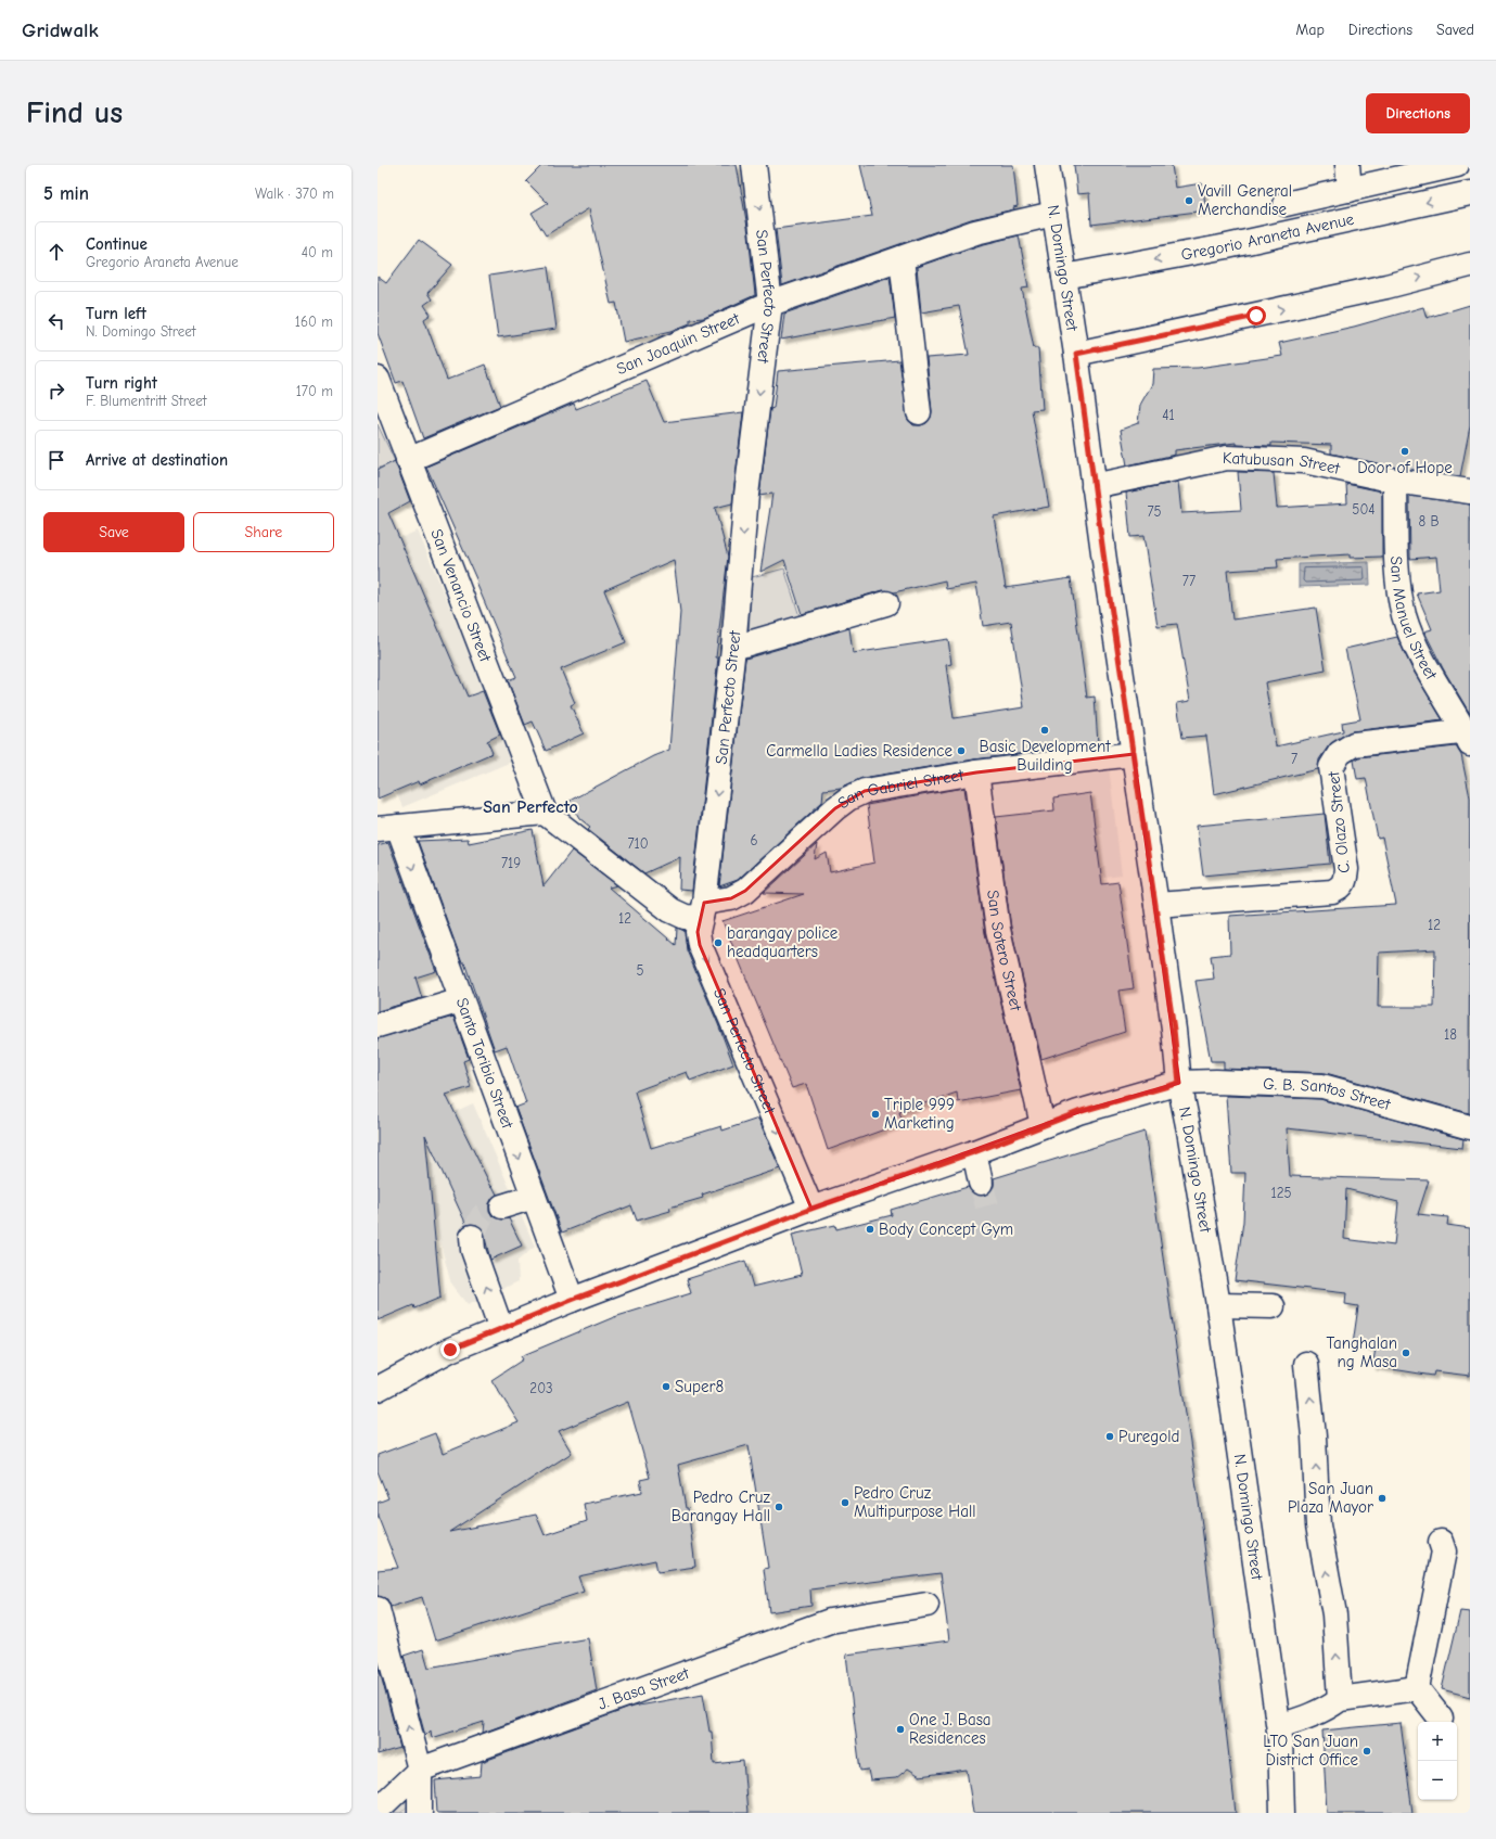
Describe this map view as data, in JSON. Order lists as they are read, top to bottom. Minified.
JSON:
{"streets":{"street":["Gregorio Araneta Avenue","N. Domingo Street","San Perfecto Street","San Joaquin Street","Katubusan Street","San Venancio Street","San Manuel Street","San Gabriel Street","C. Olazo Street","San Sotero Street","Santo Toribio Street","G. B. Santos Street","J. Basa Street"]},"crossings":[["Gregorio Araneta Avenue","N. Domingo Street"],["N. Domingo Street","San Joaquin Street"],["N. Domingo Street","Katubusan Street"],["N. Domingo Street","San Gabriel Street"],["N. Domingo Street","C. Olazo Street"],["N. Domingo Street","G. B. Santos Street"],["San Perfecto Street","San Joaquin Street"],["San Perfecto Street","San Gabriel Street"],["San Perfecto Street","G. B. Santos Street"],["San Joaquin Street","San Venancio Street"],["Katubusan Street","San Manuel Street"],["San Venancio Street","San Gabriel Street"],["San Manuel Street","C. Olazo Street"],["San Gabriel Street","San Sotero Street"],["San Sotero Street","G. B. Santos Street"],["Santo Toribio Street","G. B. Santos Street"]],"one_way":["San Perfecto Street","Santo Toribio Street"],"districts":["San Perfecto"],"places":["Vavill General Merchandise","Door of Hope","Basic Development Building","Carmella Ladies Residence","barangay police headquarters","Triple 999 Marketing","Body Concept Gym","Tanghalan ng Masa","Super8","Puregold","San Juan Plaza Mayor","Pedro Cruz Multipurpose Hall","Pedro Cruz Barangay Hall","One J. Basa Residences","LTO San Juan District Office"],"house_numbers":["41","504","75","8 B","77","7","6","710","719","12","12","5","18","125","203"],"page":{"header":"Gridwalk","nav":["Map","Directions","Saved"],"buttons":["Directions",["Save","Share"]],"title":"Find us","heading":["5 min","Walk · 370 m"],"list":[["Continue","Gregorio Araneta Avenue","40 m"],["Turn left","N. Domingo Street","160 m"],["Turn right","F. Blumentritt Street","170 m"],"Arrive at destination"],"map_buttons":["+","−"]}}
